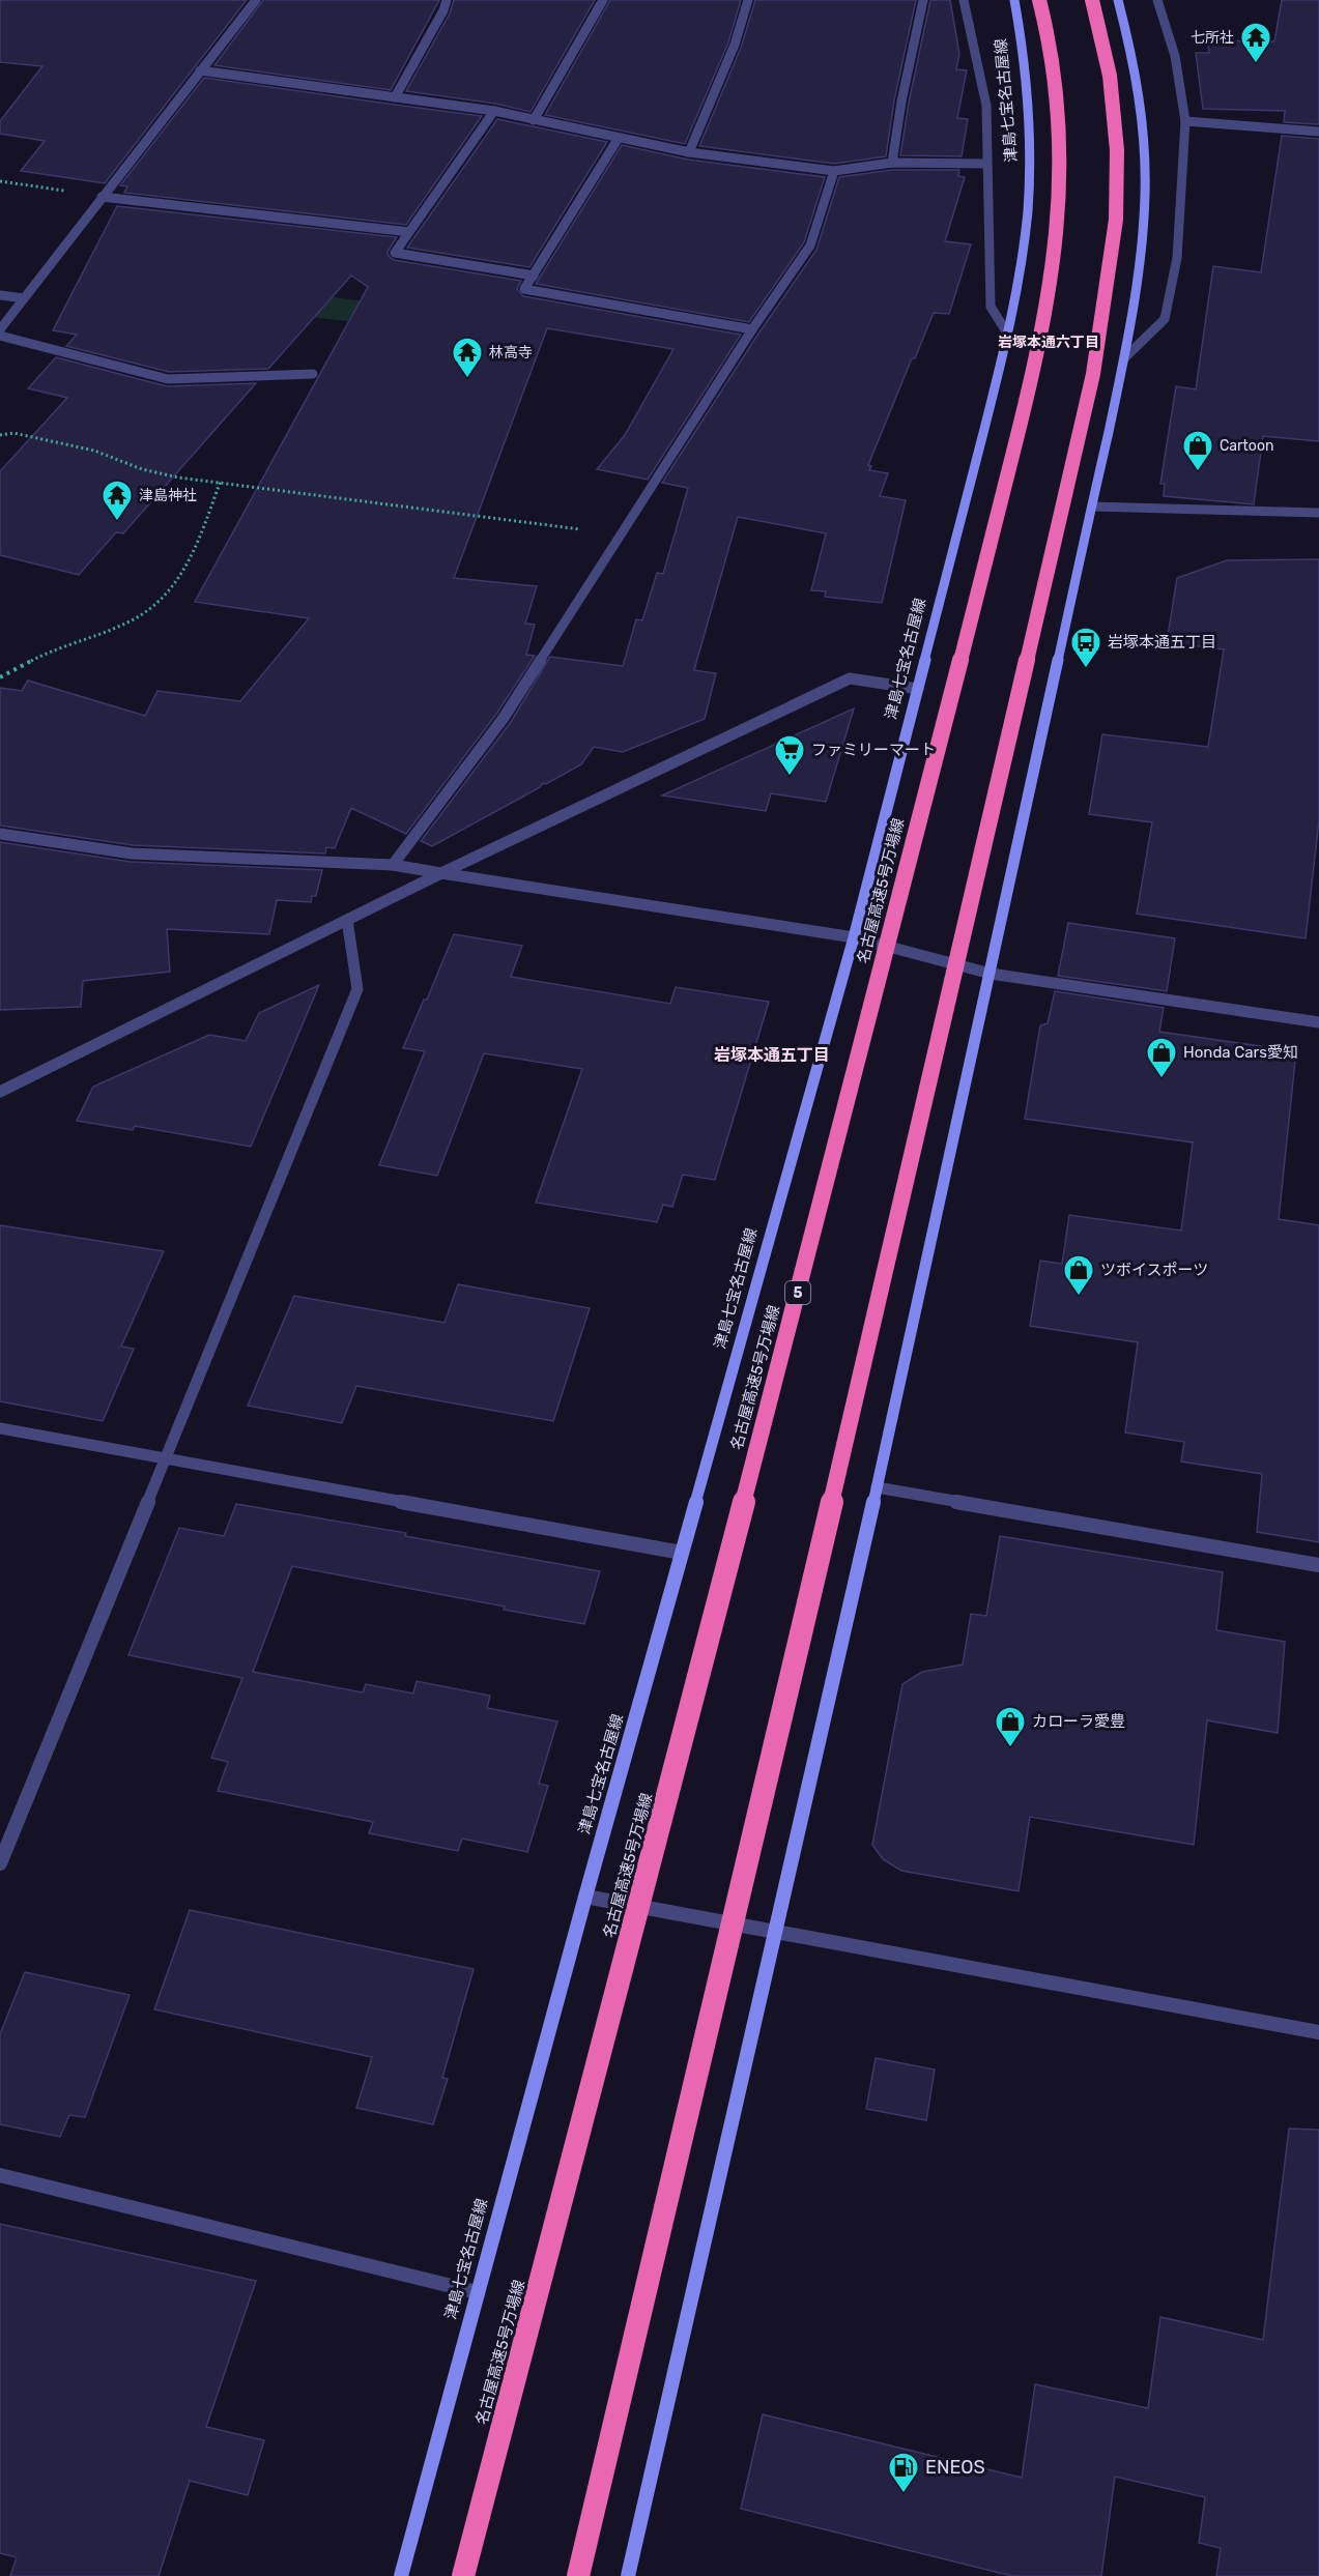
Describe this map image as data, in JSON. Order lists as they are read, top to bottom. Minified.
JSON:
{"streets":{"highway":["名古屋高速5号万場線","5"],"main road":["津島七宝名古屋線"]},"districts":["岩塚本通六丁目","岩塚本通五丁目"],"places":{"temple":["七所社","林高寺","津島神社"],"shop":["Cartoon","Honda Cars愛知","ツボイスポーツ","カローラ愛豊"],"bus stop":["岩塚本通五丁目"],"supermarket":["ファミリーマート"],"fuel station":["ENEOS"]}}
